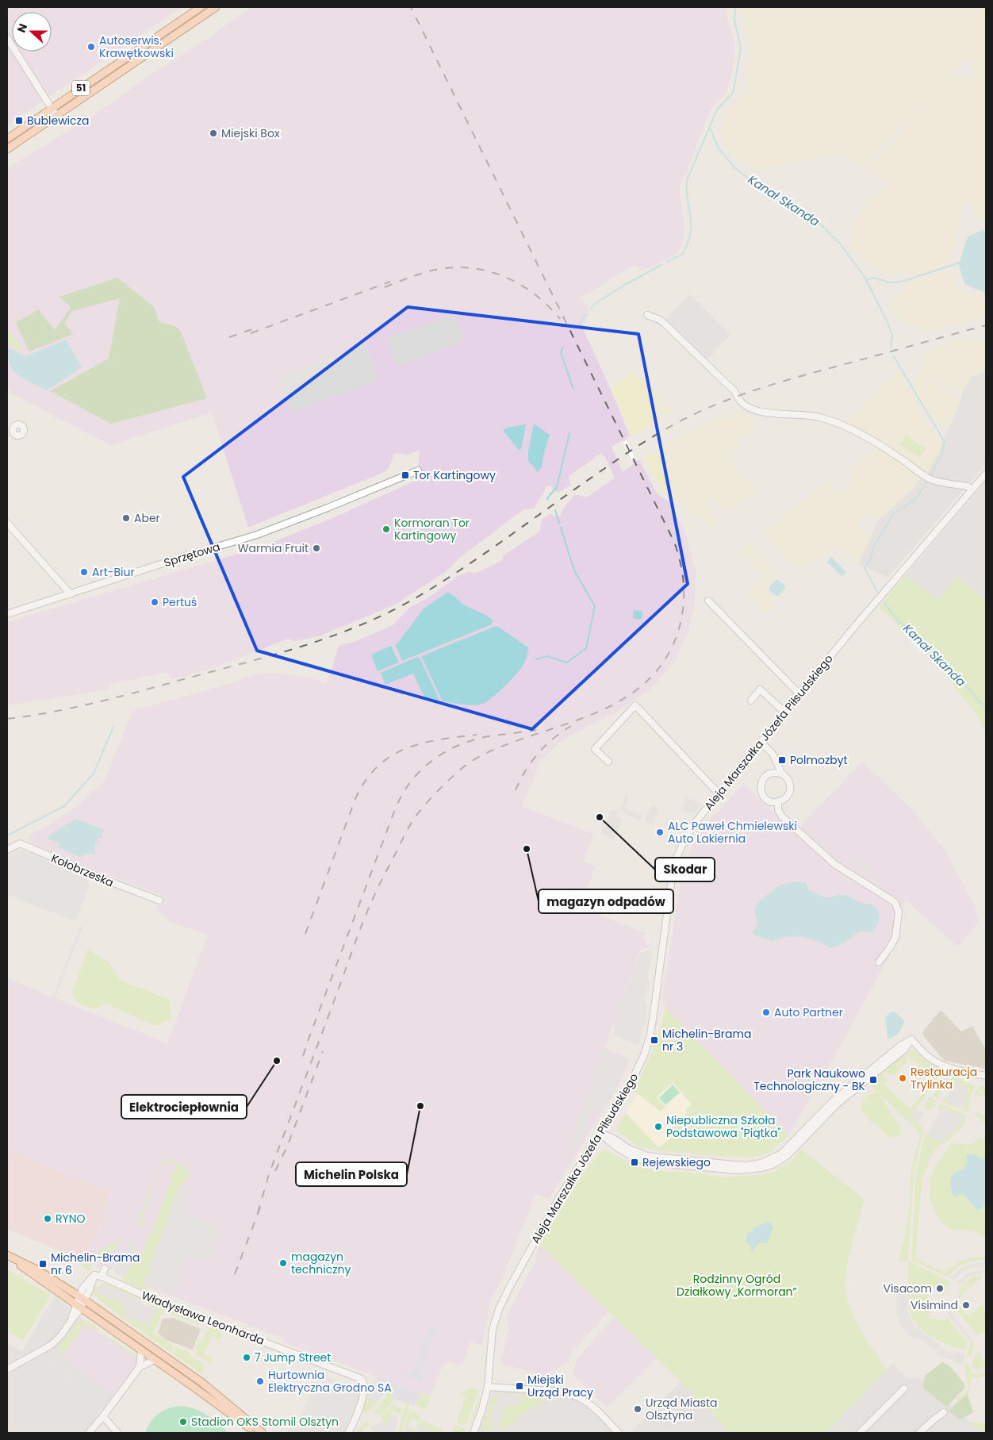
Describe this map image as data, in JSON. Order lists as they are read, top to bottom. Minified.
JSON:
{"streets":{"main road":["51"],"street":["Sprzętowa","Aleja Marszałka Józefa Piłsudskiego","Kołobrzeska","Władysława Leonharda"]},"water":["Kanał Skanda"],"parks":["Rodzinny Ogród Działkowy „Kormoran”"],"places":{"other":["Autoserwis. Krawętkowski","Miejski Box","Aber","Kormoran Tor Kartingowy","Warmia Fruit","Art-Biur","Pertuś","Skodar","ALC Paweł Chmielewski Auto Lakiernia","magazyn odpadów","Auto Partner","Elektrociepłownia","Restauracja Trylinka","Michelin Polska","Niepubliczna Szkoła Podstawowa \"Piątka\"","RYNO","magazyn techniczny","Visacom","Visimind","7 Jump Street","Hurtownia Elektryczna Grodno SA","Urząd Miasta Olsztyna","Stadion OKS Stomil Olsztyn"],"transit":["Bublewicza","Tor Kartingowy","Polmozbyt","Michelin-Brama nr 3","Park Naukowo Technologiczny - BK","Rejewskiego","Michelin-Brama nr 6","Miejski Urząd Pracy"]},"north":"left"}
